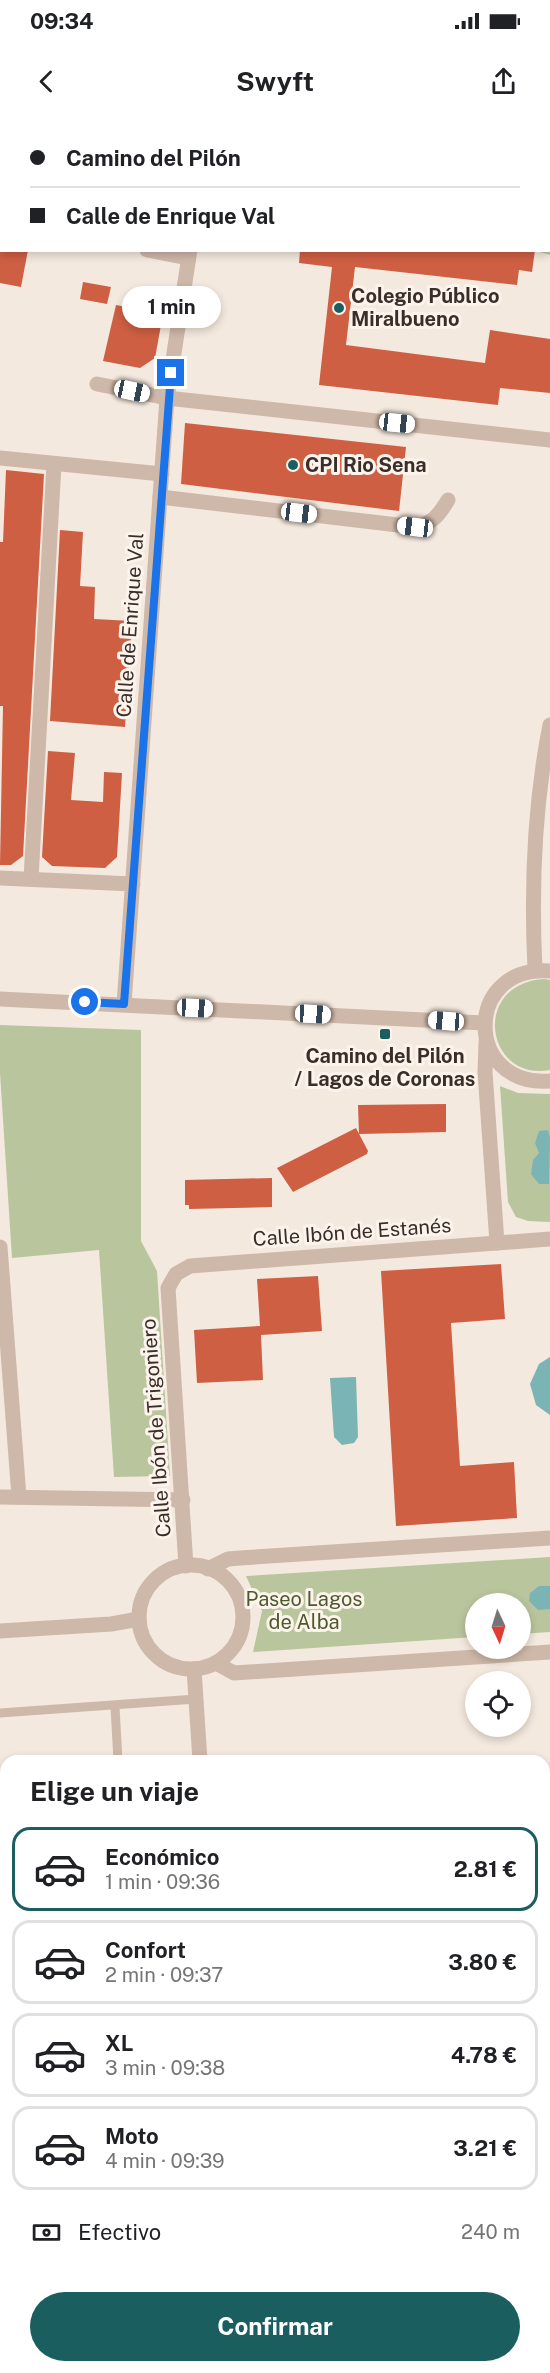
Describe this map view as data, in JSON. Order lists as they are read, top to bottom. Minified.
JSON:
{"streets":{"street":["Calle de Enrique Val","Calle Ibón de Estanés","Calle Ibón de Trigoniero"]},"crossings":[["Calle Ibón de Estanés","Calle Ibón de Trigoniero"]],"parks":["Paseo Lagos de Alba"],"places":{"other":["Colegio Público Miralbueno","CPI Rio Sena"],"transit":["Camino del Pilón / Lagos de Coronas"]},"north":"bottom","page":{"status":"09:34","header":"Swyft","banner":["Camino del Pilón","Calle de Enrique Val"],"bubble":"1 min","heading":"Elige un viaje","list":[{"name":"Económico","note":"1 min · 09:36","value":"2.81 €"},{"name":"Confort","note":"2 min · 09:37","value":"3.80 €"},{"name":"XL","note":"3 min · 09:38","value":"4.78 €"},{"name":"Moto","note":"4 min · 09:39","value":"3.21 €"}],"pay":["Efectivo","240 m"],"buttons":"Confirmar"}}
